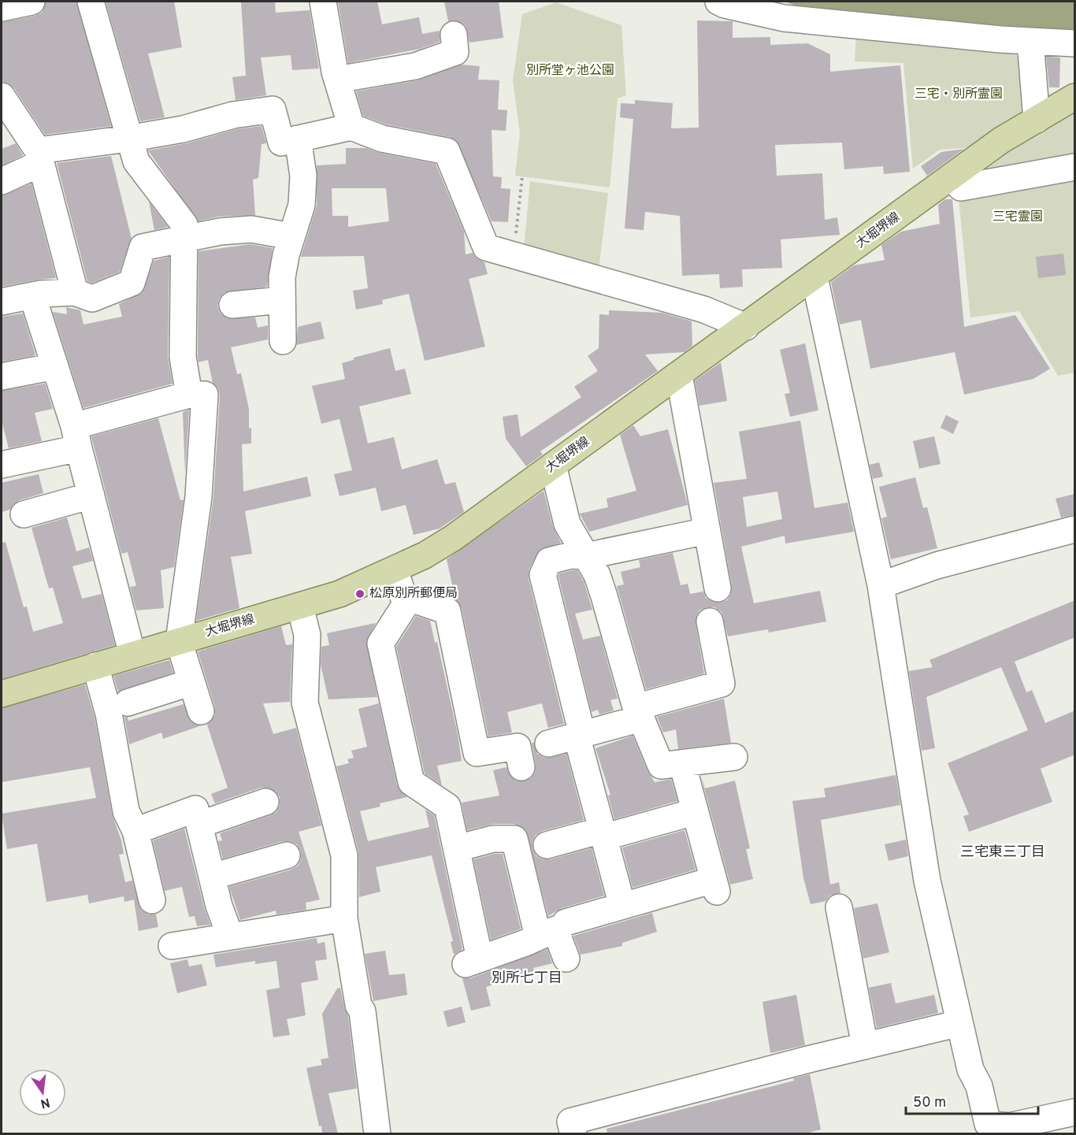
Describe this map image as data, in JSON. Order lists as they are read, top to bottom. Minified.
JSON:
{"streets":{"main road":["大堀堺線"]},"districts":["三宅東三丁目","別所七丁目"],"parks":["別所堂ヶ池公園","三宅・別所霊園","三宅霊園"],"places":["松原別所郵便局"],"scale_bar":"50 m","north":"bottom"}
